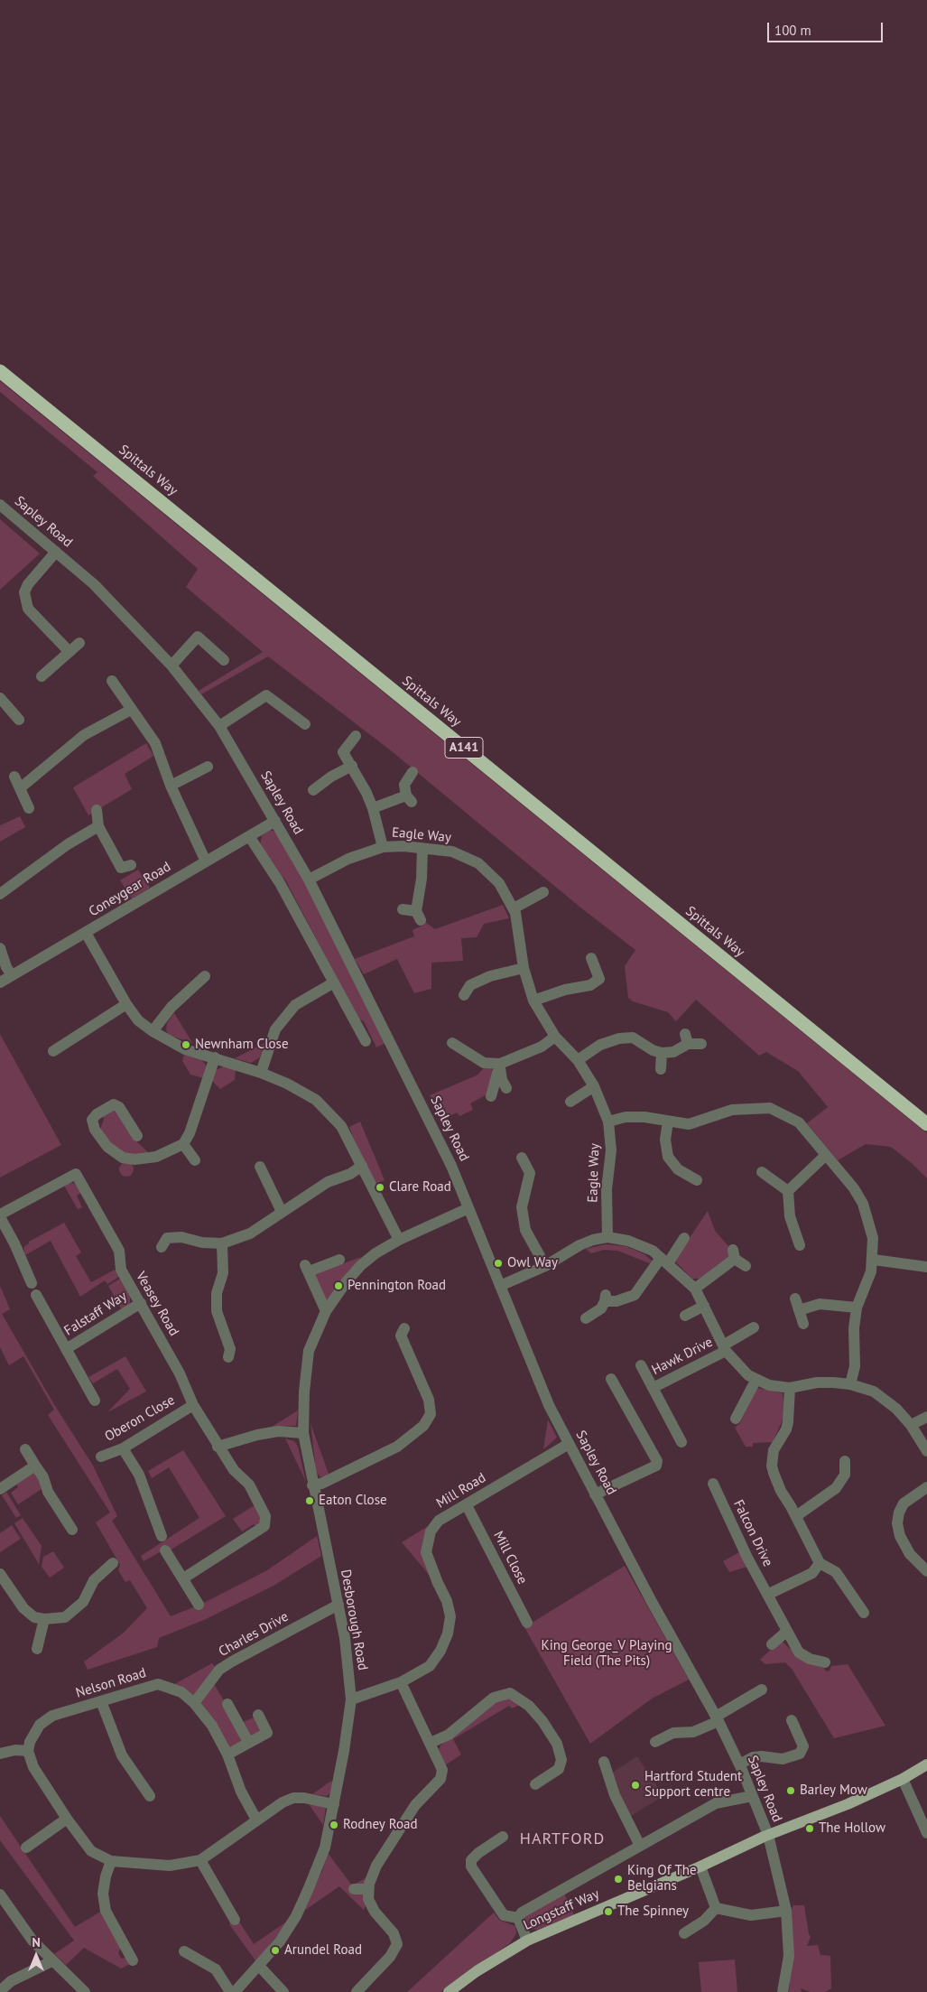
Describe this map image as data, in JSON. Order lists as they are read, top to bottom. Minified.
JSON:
{"streets":{"highway":["Spittals Way","A141"],"main road":["Longstaff Way"],"street":["Sapley Road","Eagle Way","Coneygear Road","Veasey Road","Falstaff Way","Hawk Drive","Oberon Close","Mill Road","Falcon Drive","Mill Close","Desborough Road","Charles Drive","Nelson Road"]},"crossings":[["Sapley Road","Eagle Way"],["Sapley Road","Coneygear Road"],["Sapley Road","Mill Road"],["Sapley Road","Desborough Road"],["Sapley Road","Longstaff Way"],["Veasey Road","Falstaff Way"],["Veasey Road","Oberon Close"],["Mill Road","Mill Close"],["Mill Road","Desborough Road"],["Desborough Road","Charles Drive"],["Charles Drive","Nelson Road"]],"districts":["HARTFORD"],"parks":["King George_V Playing Field (The Pits)"],"places":["Newnham Close","Clare Road","Owl Way","Pennington Road","Eaton Close","Hartford Student Support centre","Barley Mow","Rodney Road","The Hollow","King Of The Belgians","The Spinney","Arundel Road"],"scale_bar":"100 m","north":"top"}
